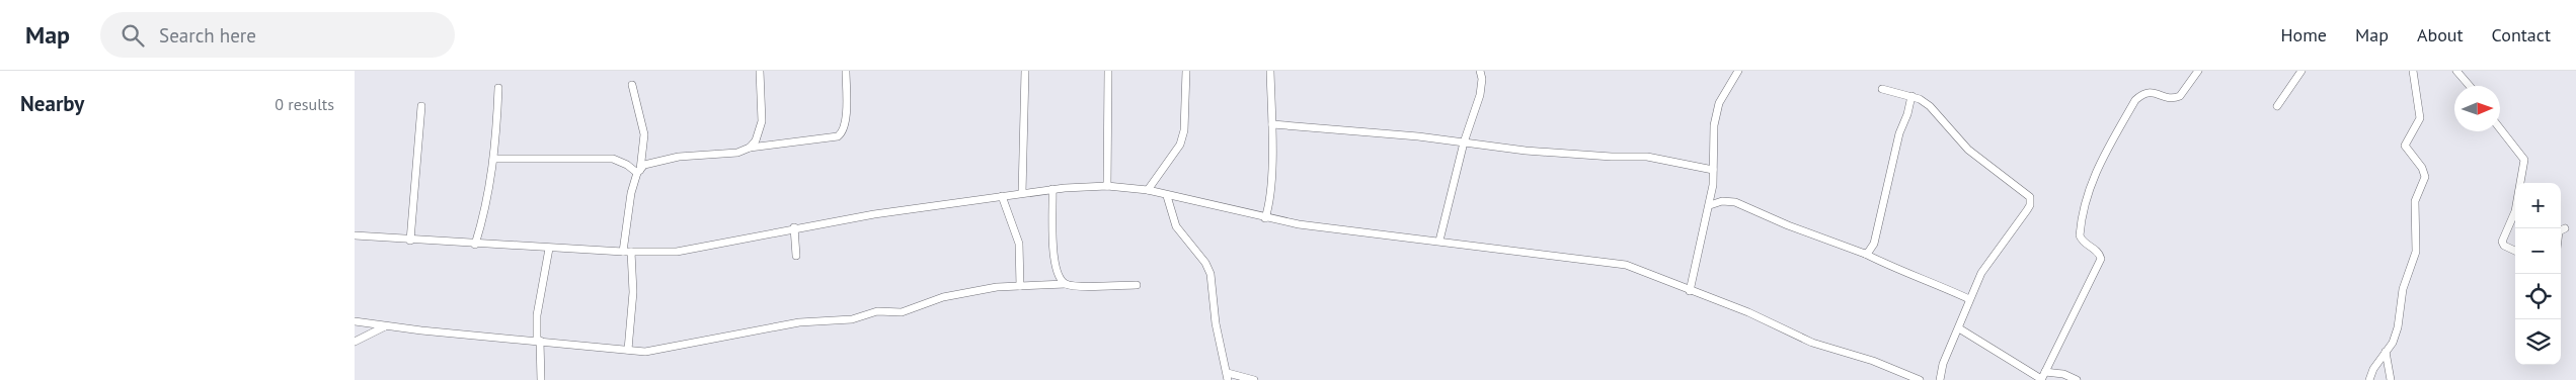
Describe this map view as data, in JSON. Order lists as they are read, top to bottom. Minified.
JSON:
{"north":"right","page":{"header":"Map","search":"Search here","nav":["Home","Map","About","Contact"],"heading":["Nearby","0 results"],"map_buttons":["+","−"]}}
